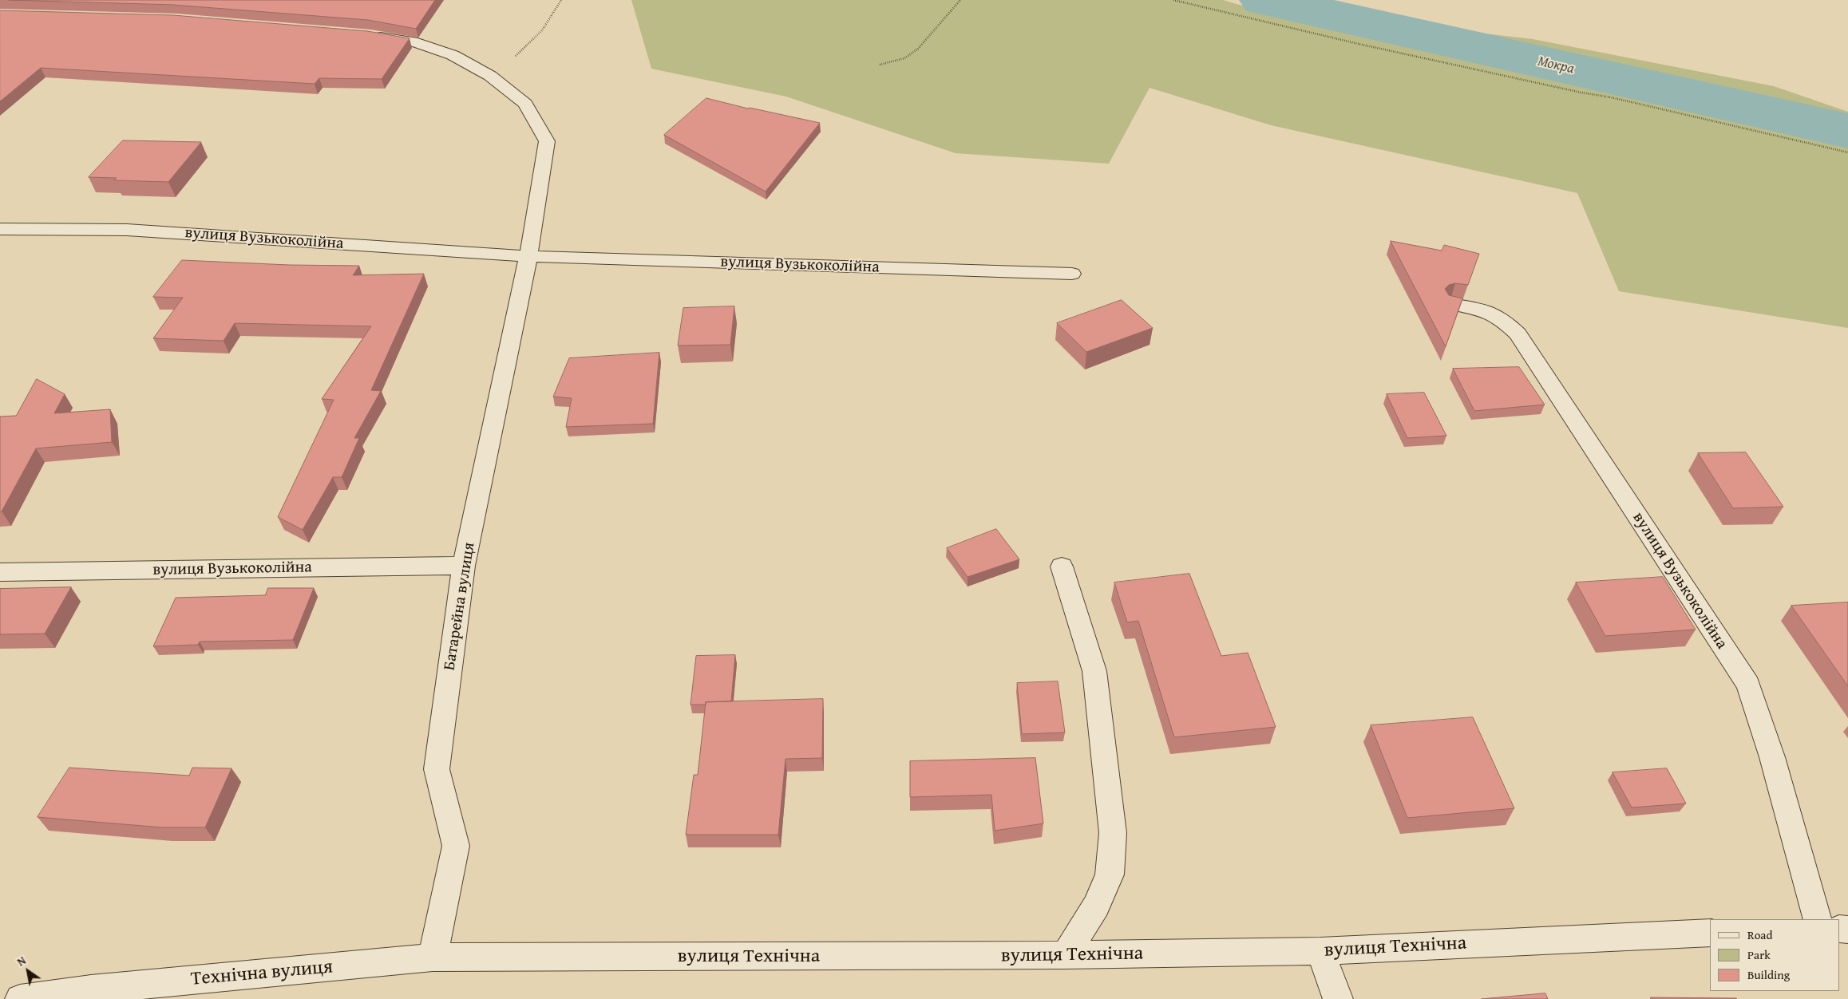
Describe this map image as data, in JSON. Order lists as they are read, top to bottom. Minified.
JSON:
{"streets":{"street":["вулиця Вузькоколійна","Батарейна вулиця","вулиця Технічна","Технічна вулиця"]},"crossings":[["вулиця Вузькоколійна","Батарейна вулиця"],["Батарейна вулиця","вулиця Технічна"],["Батарейна вулиця","Технічна вулиця"],["вулиця Технічна","Технічна вулиця"]],"water":["Мокра"],"legend":["Road","Park","Building"],"north":"top left"}
